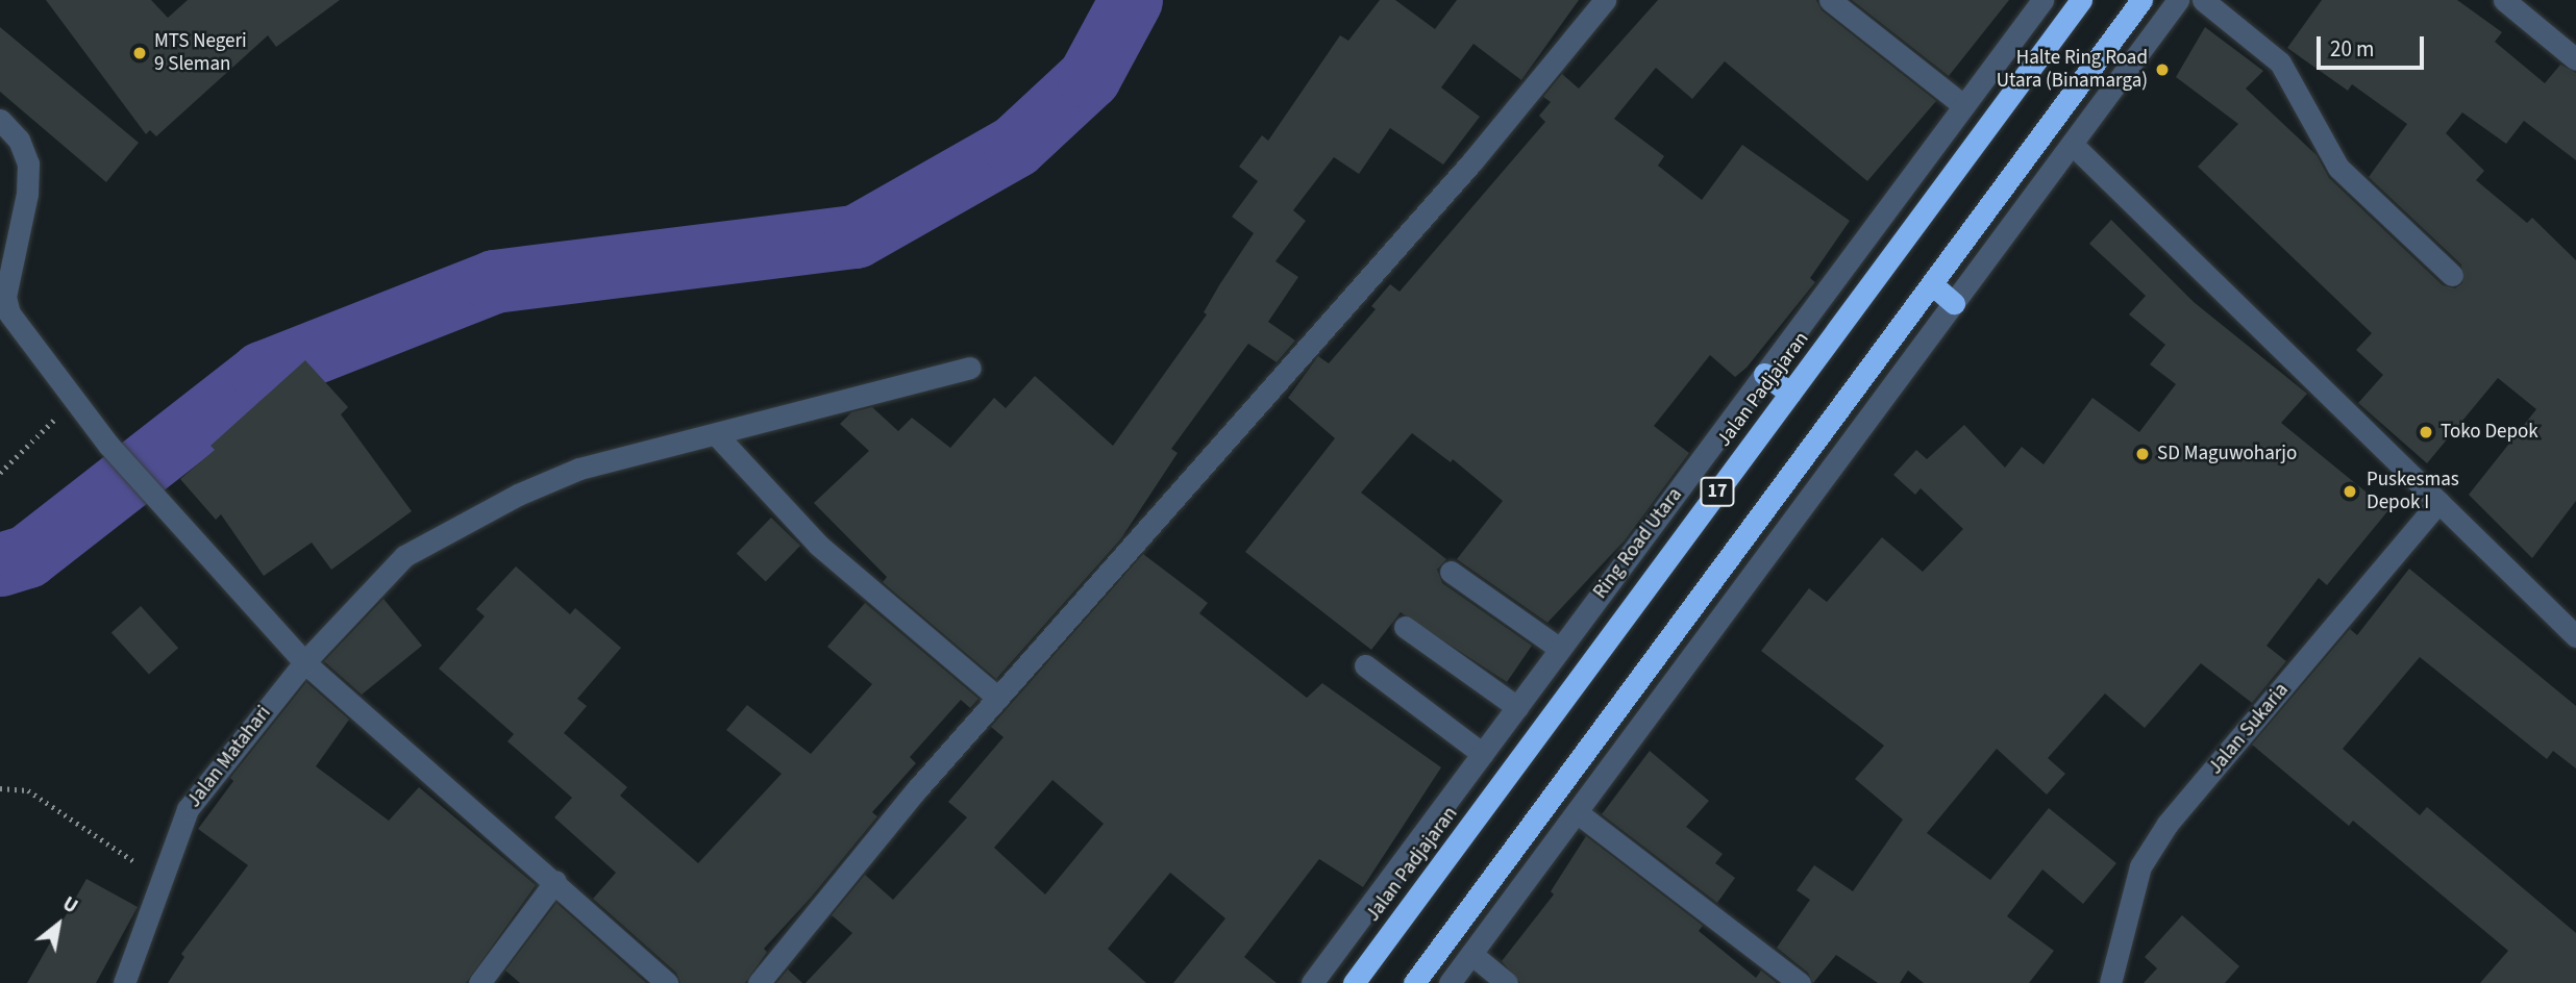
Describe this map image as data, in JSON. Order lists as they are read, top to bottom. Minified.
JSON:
{"streets":{"highway":["Jalan Padjajaran","17"],"street":["Ring Road Utara","Jalan Sukaria","Jalan Matahari"]},"places":["MTS Negeri 9 Sleman","Halte Ring Road Utara (Binamarga)","Toko Depok","SD Maguwoharjo","Puskesmas Depok I"],"scale_bar":"20 m","north":"top right"}
